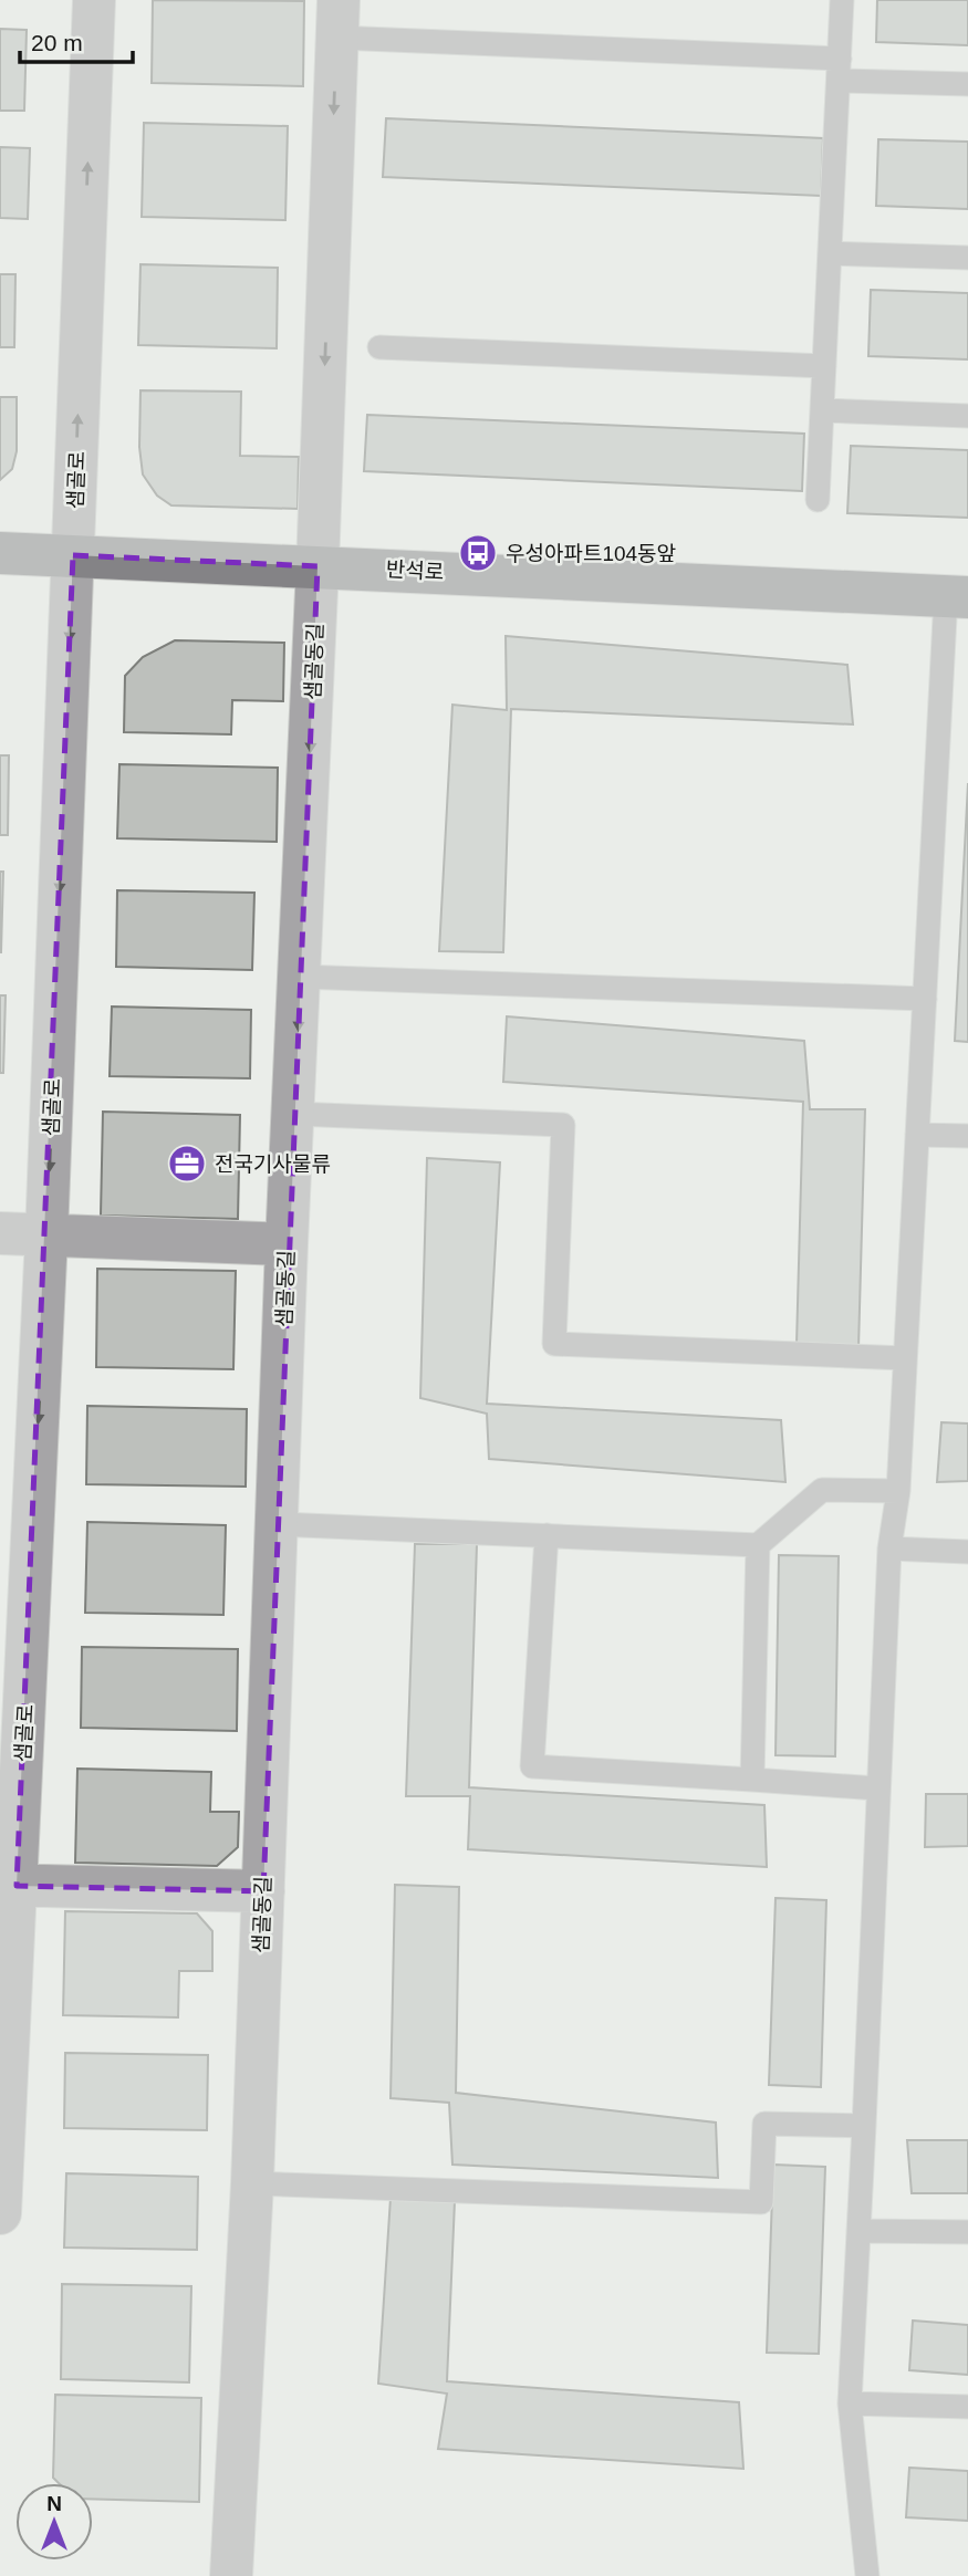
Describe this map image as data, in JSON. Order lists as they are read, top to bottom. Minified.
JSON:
{"streets":{"street":["샘골로","반석로","샘골동길"]},"crossings":[["샘골로","반석로"],["반석로","샘골동길"]],"one_way":["샘골동길"],"places":{"bus stop":["우성아파트104동앞"],"office":["전국기사물류"]},"scale_bar":"20 m","north":"top"}
